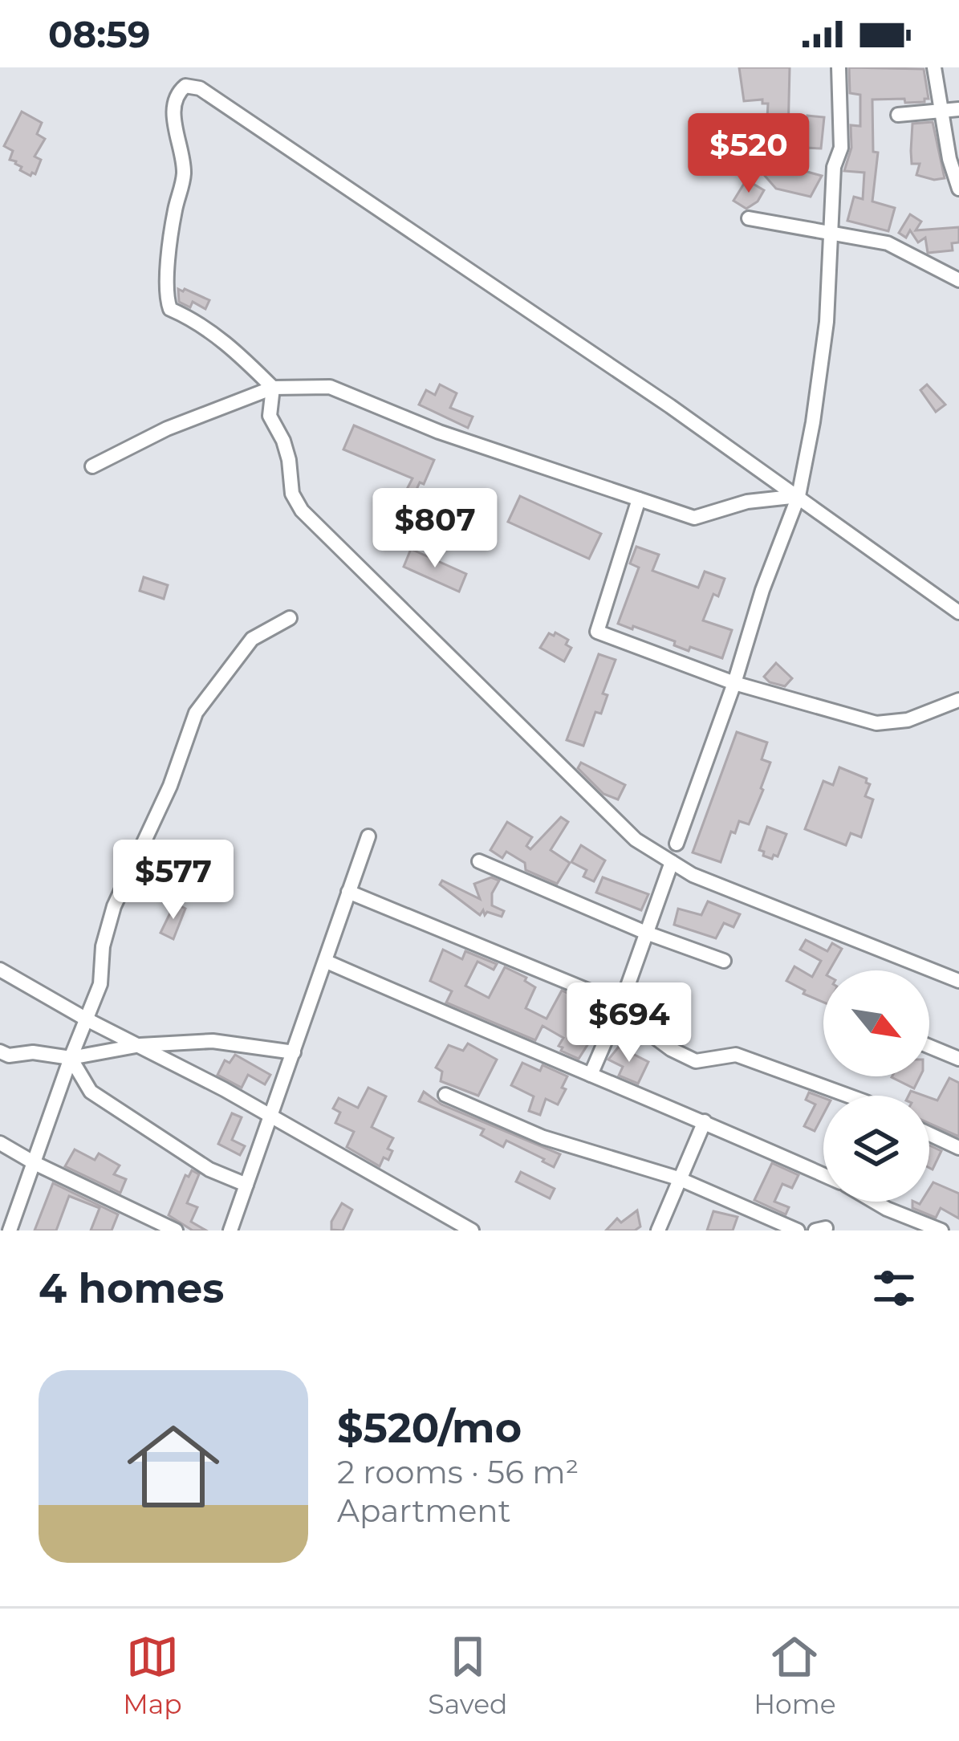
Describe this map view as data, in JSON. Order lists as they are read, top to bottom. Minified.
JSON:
{"north":"bottom right","page":{"status":"08:59","price":["$520","$807","$577","$694"],"heading":"4 homes","list":[{"name":"$520/mo","note":"2 rooms · 56 m² · Apartment"}],"tabs":["Map","Saved","Home"]}}
